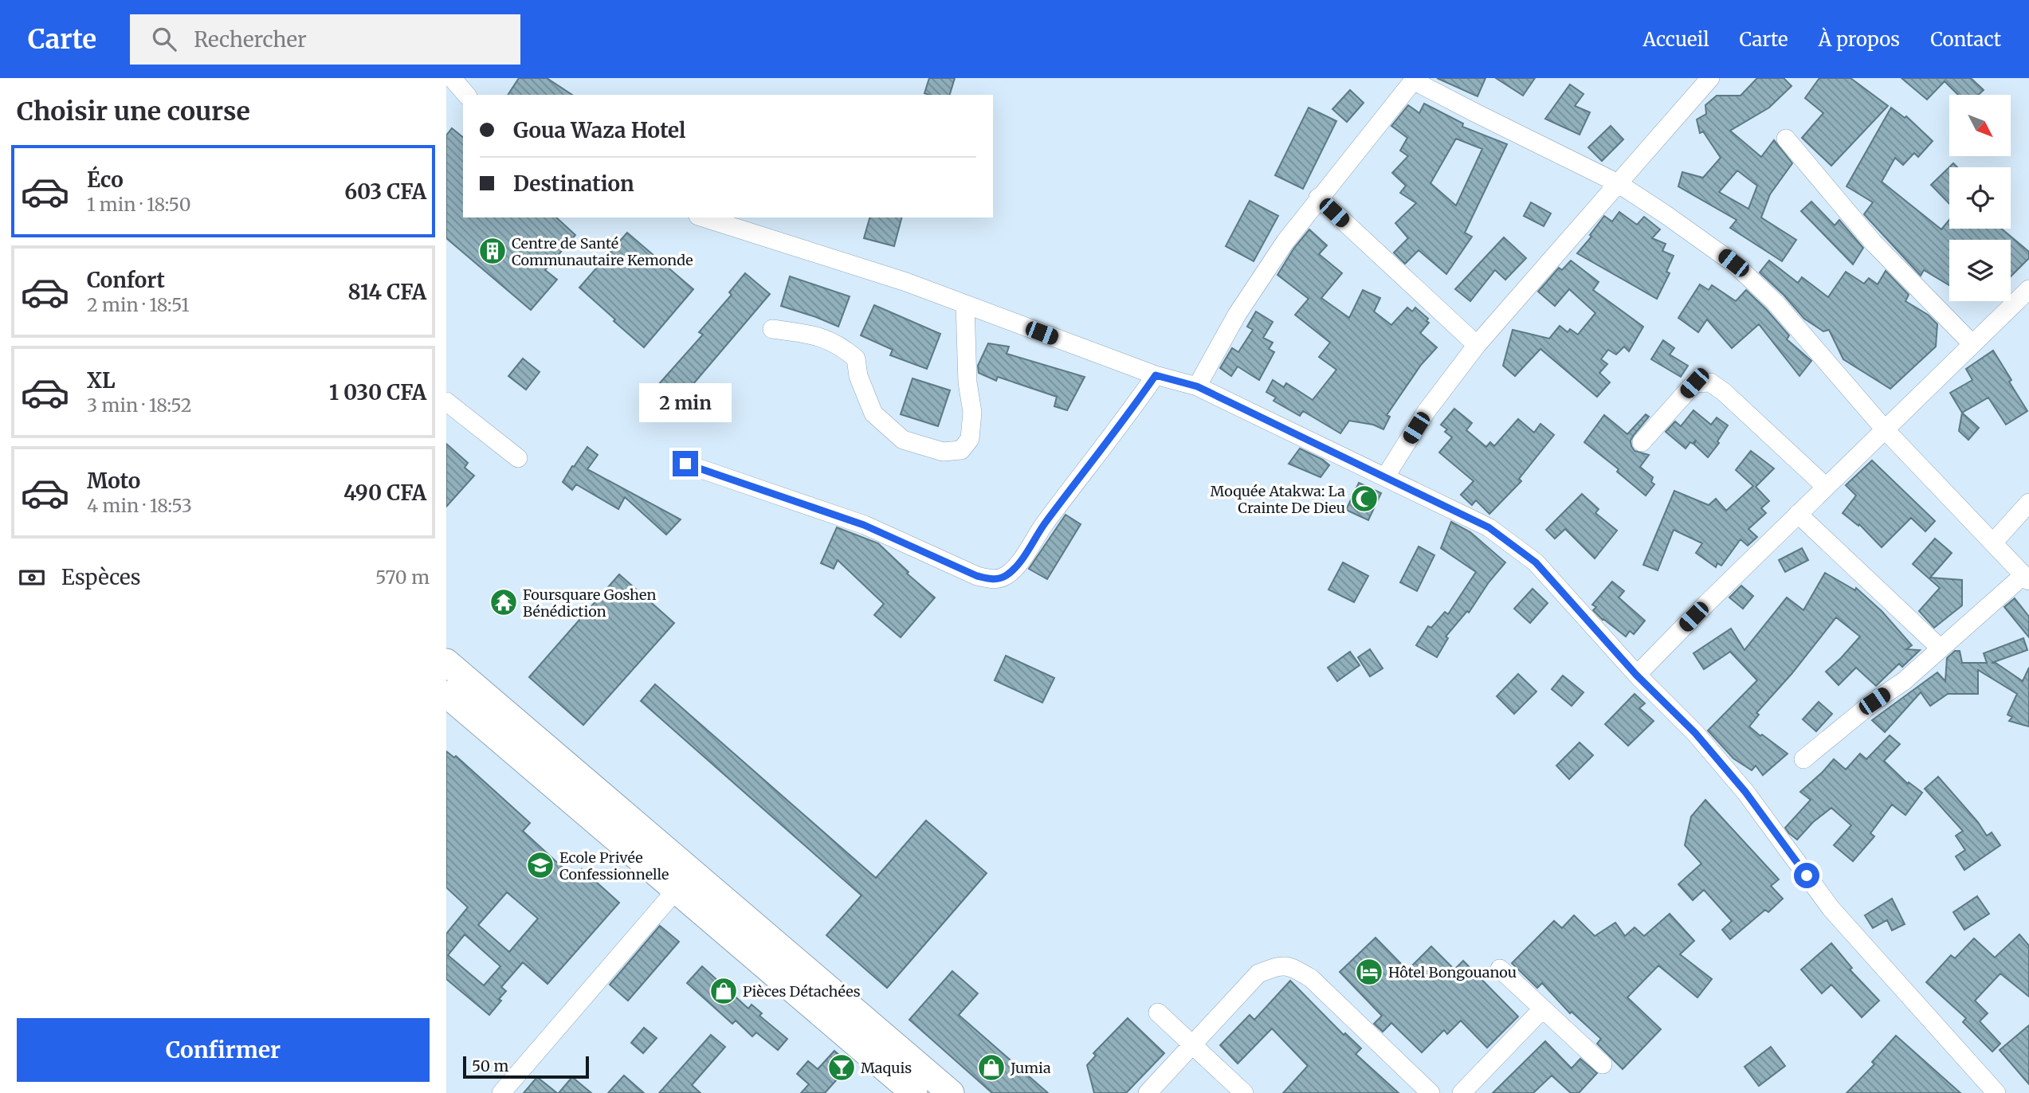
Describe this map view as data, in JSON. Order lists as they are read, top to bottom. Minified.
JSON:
{"places":{"building":["Centre de Santé Communautaire Kemonde"],"mosque":["Moquée Atakwa: La Crainte De Dieu"],"temple":["Foursquare Goshen Bénédiction"],"school or university":["Ecole Privée Confessionnelle"],"hotel":["Hôtel Bongouanou"],"shop":["Pièces Détachées","Jumia"],"bar":["Maquis"]},"scale_bar":"50 m","north":"bottom right","page":{"header":"Carte","search":"Rechercher","nav":["Accueil","Carte","À propos","Contact"],"heading":"Choisir une course","banner":["Goua Waza Hotel","Destination"],"list":[{"name":"Éco","note":"1 min · 18:50","value":"603 CFA"},{"name":"Confort","note":"2 min · 18:51","value":"814 CFA"},{"name":"XL","note":"3 min · 18:52","value":"1 030 CFA"},{"name":"Moto","note":"4 min · 18:53","value":"490 CFA"}],"bubble":"2 min","pay":["Espèces","570 m"],"buttons":"Confirmer","scale":"50 m"}}
